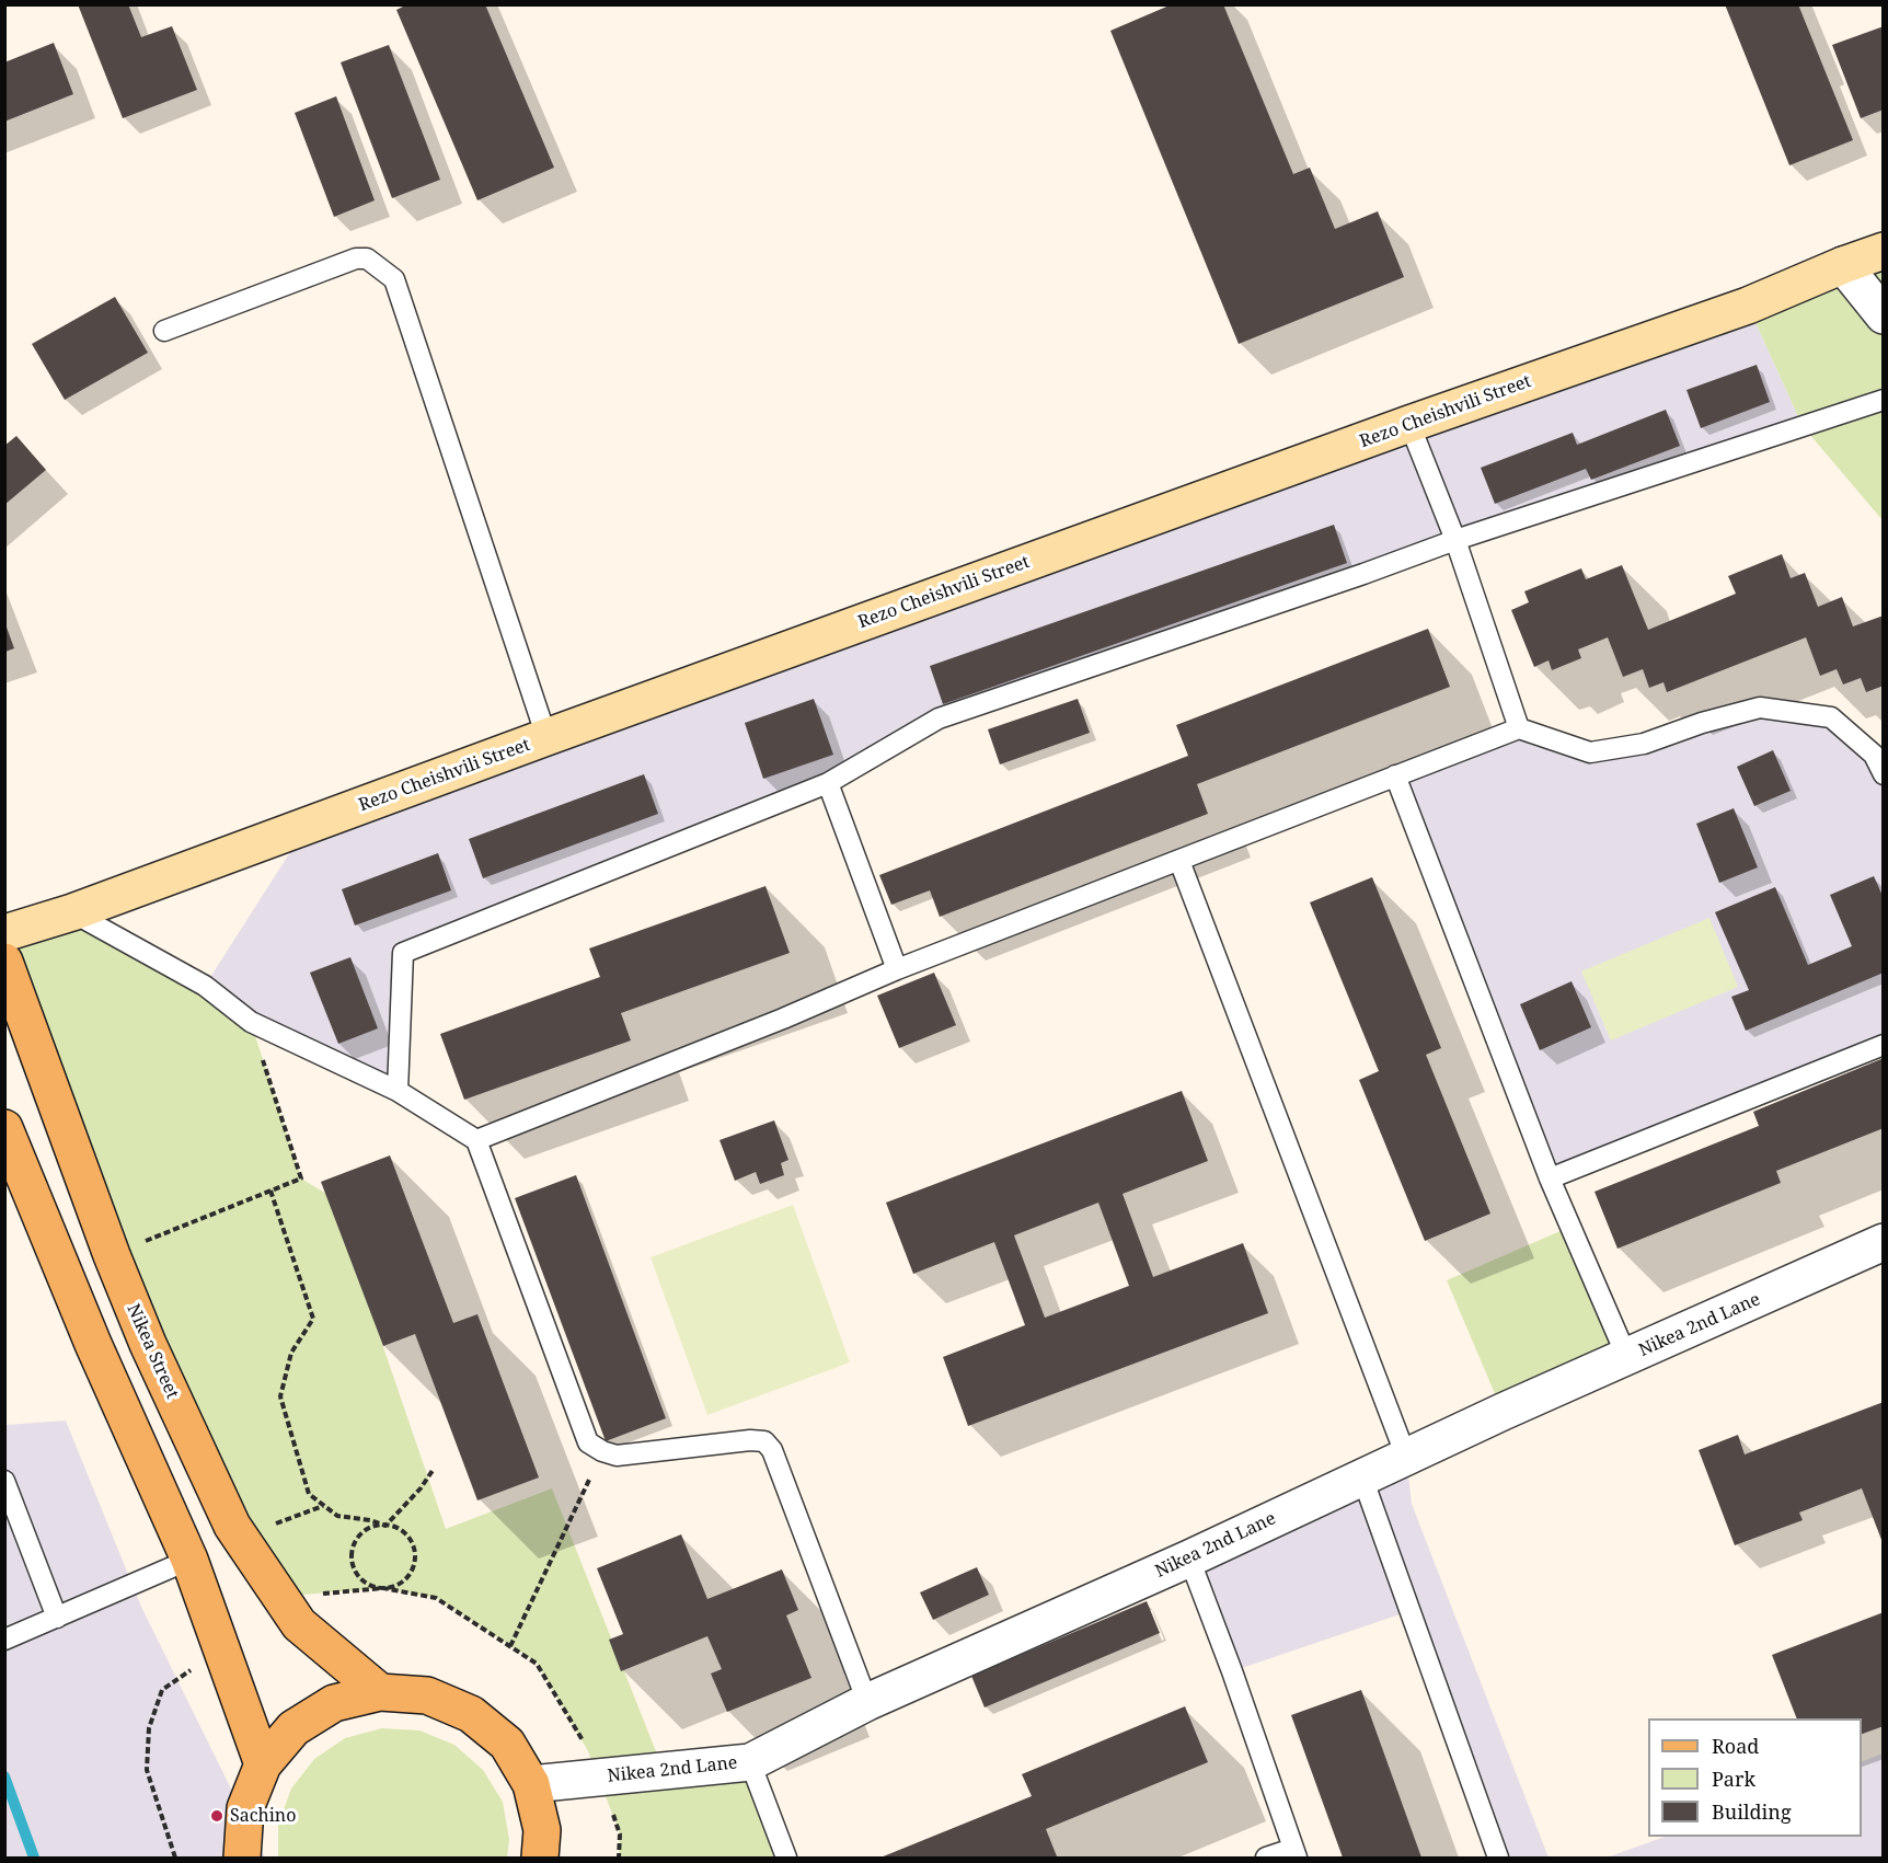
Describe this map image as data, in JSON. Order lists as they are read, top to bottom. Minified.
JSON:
{"streets":{"main road":["Rezo Cheishvili Street","Nikea Street"],"street":["Nikea 2nd Lane"]},"places":["Sachino"],"legend":["Road","Park","Building"]}
